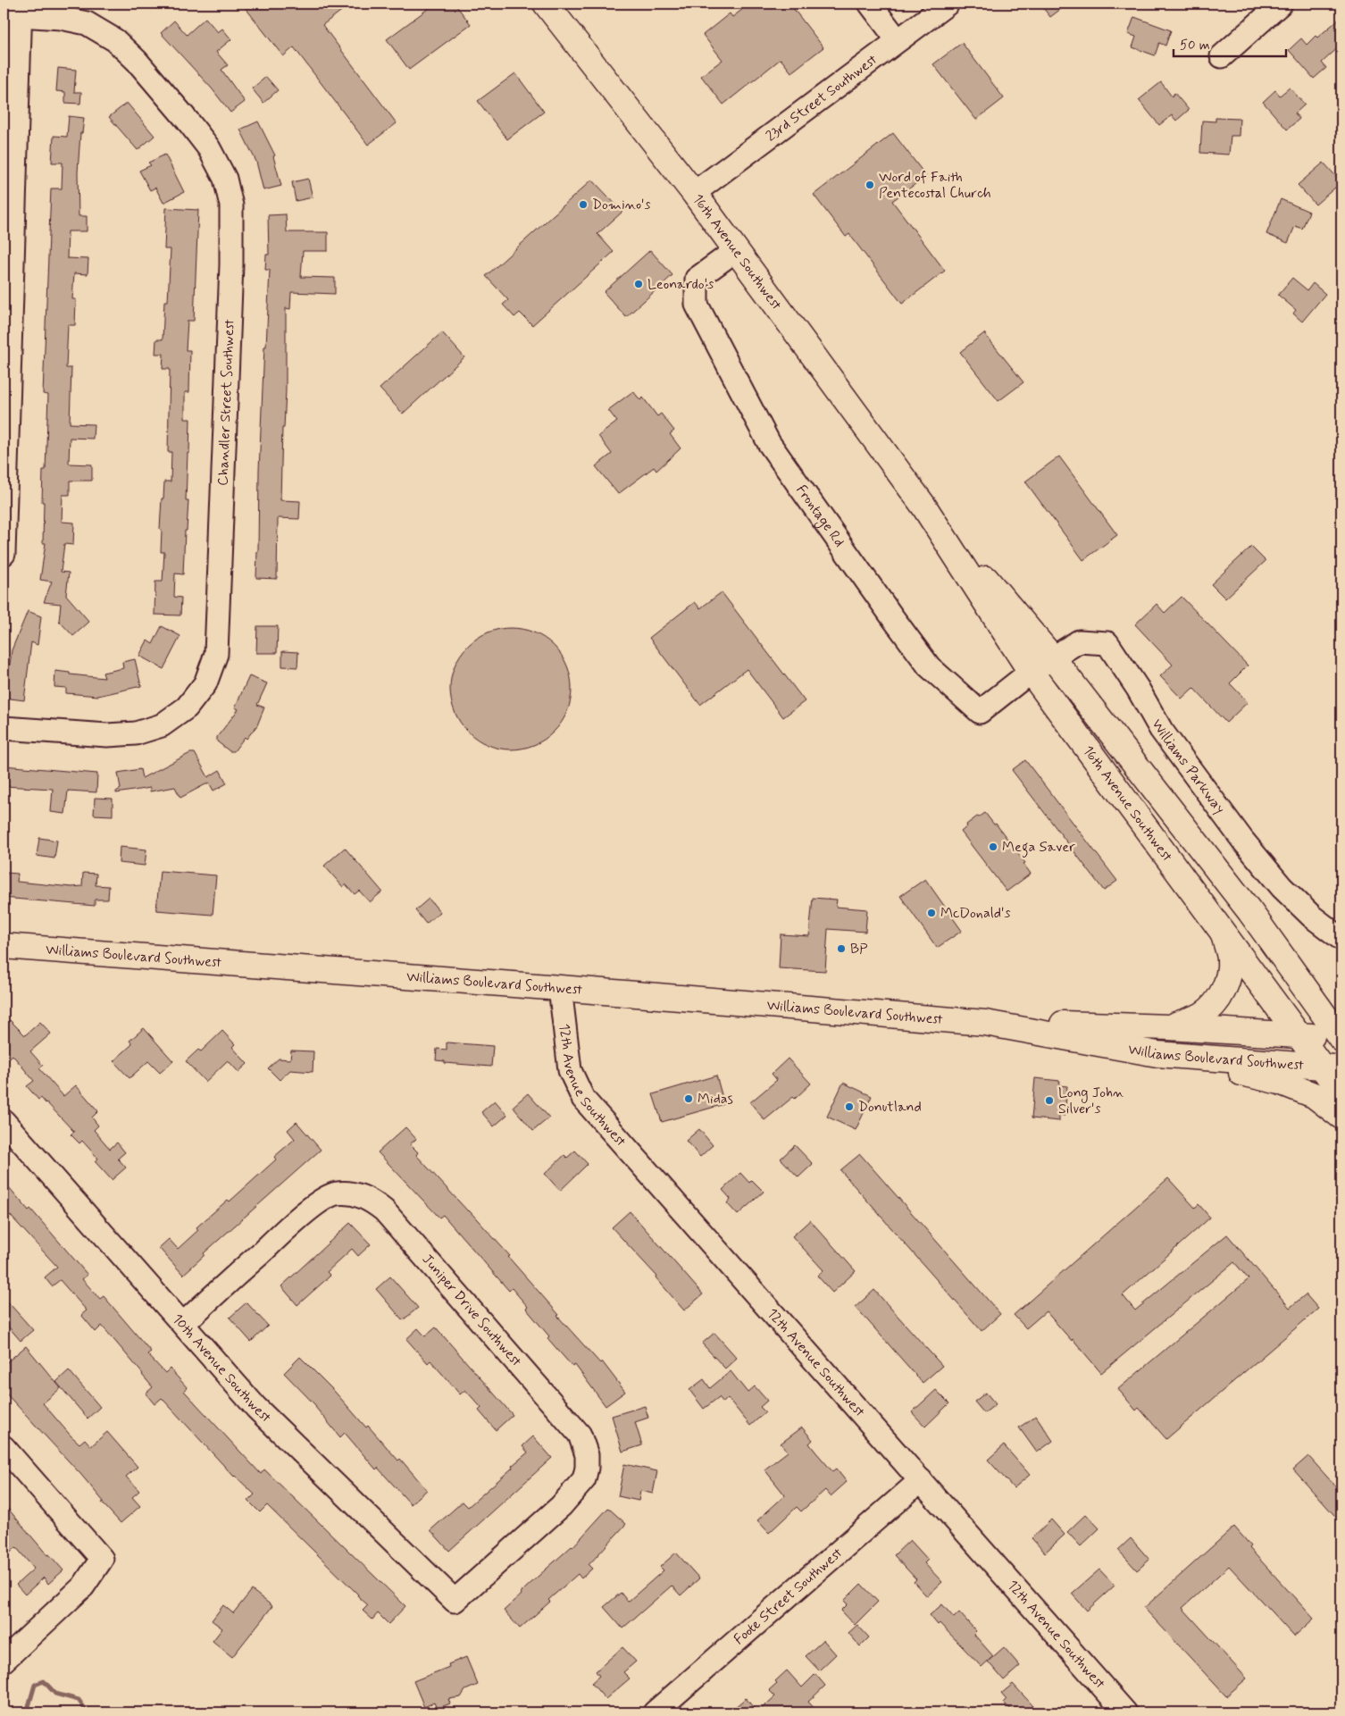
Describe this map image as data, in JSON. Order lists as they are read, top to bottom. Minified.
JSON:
{"streets":{"main road":["16th Avenue Southwest","Williams Boulevard Southwest"],"street":["23rd Street Southwest","Chandler Street Southwest","Frontage Rd","Williams Parkway","12th Avenue Southwest","Juniper Drive Southwest","10th Avenue Southwest","Foote Street Southwest"]},"crossings":[["23rd Street Southwest","16th Avenue Southwest"],["16th Avenue Southwest","Frontage Rd"],["16th Avenue Southwest","Williams Parkway"],["16th Avenue Southwest","Williams Boulevard Southwest"],["Frontage Rd","Williams Parkway"],["Williams Boulevard Southwest","12th Avenue Southwest"],["12th Avenue Southwest","Foote Street Southwest"],["Juniper Drive Southwest","10th Avenue Southwest"]],"places":["Word of Faith Pentecostal Church","Domino's","Leonardo's","Mega Saver","McDonald's","BP","Midas","Long John Silver's","Donutland"],"scale_bar":"50 m"}
